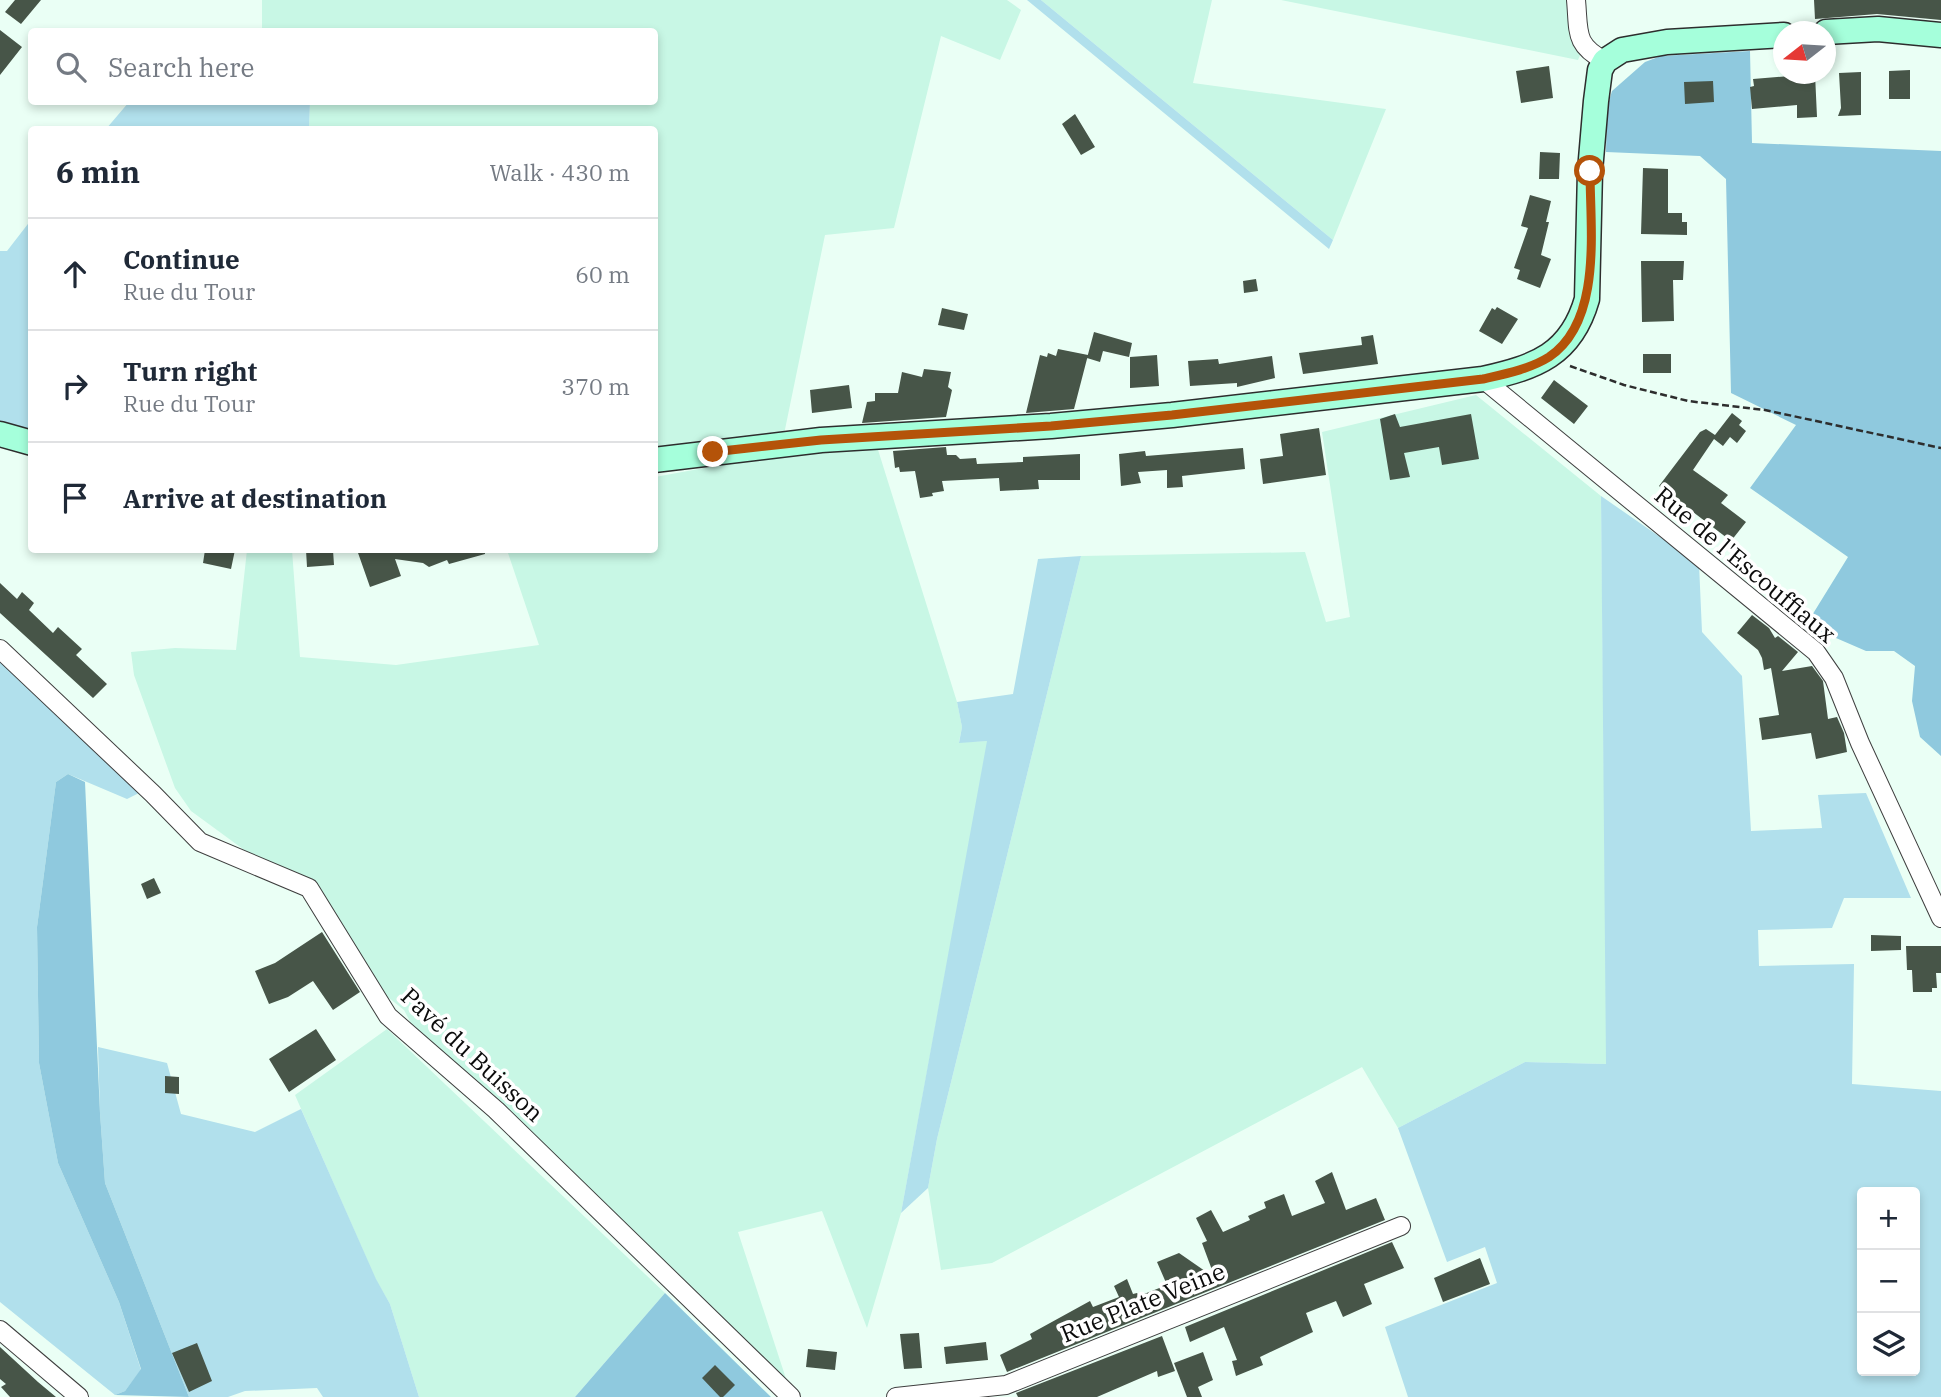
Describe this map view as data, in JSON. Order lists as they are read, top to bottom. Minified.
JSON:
{"streets":{"street":["Rue de l'Escouffiaux","Pavé du Buisson","Rue Plate Veine"]},"north":"left","page":{"search":"Search here","heading":["6 min","Walk · 430 m"],"list":[["Continue","Rue du Tour","60 m"],["Turn right","Rue du Tour","370 m"],"Arrive at destination"],"map_buttons":["+","−"]}}
